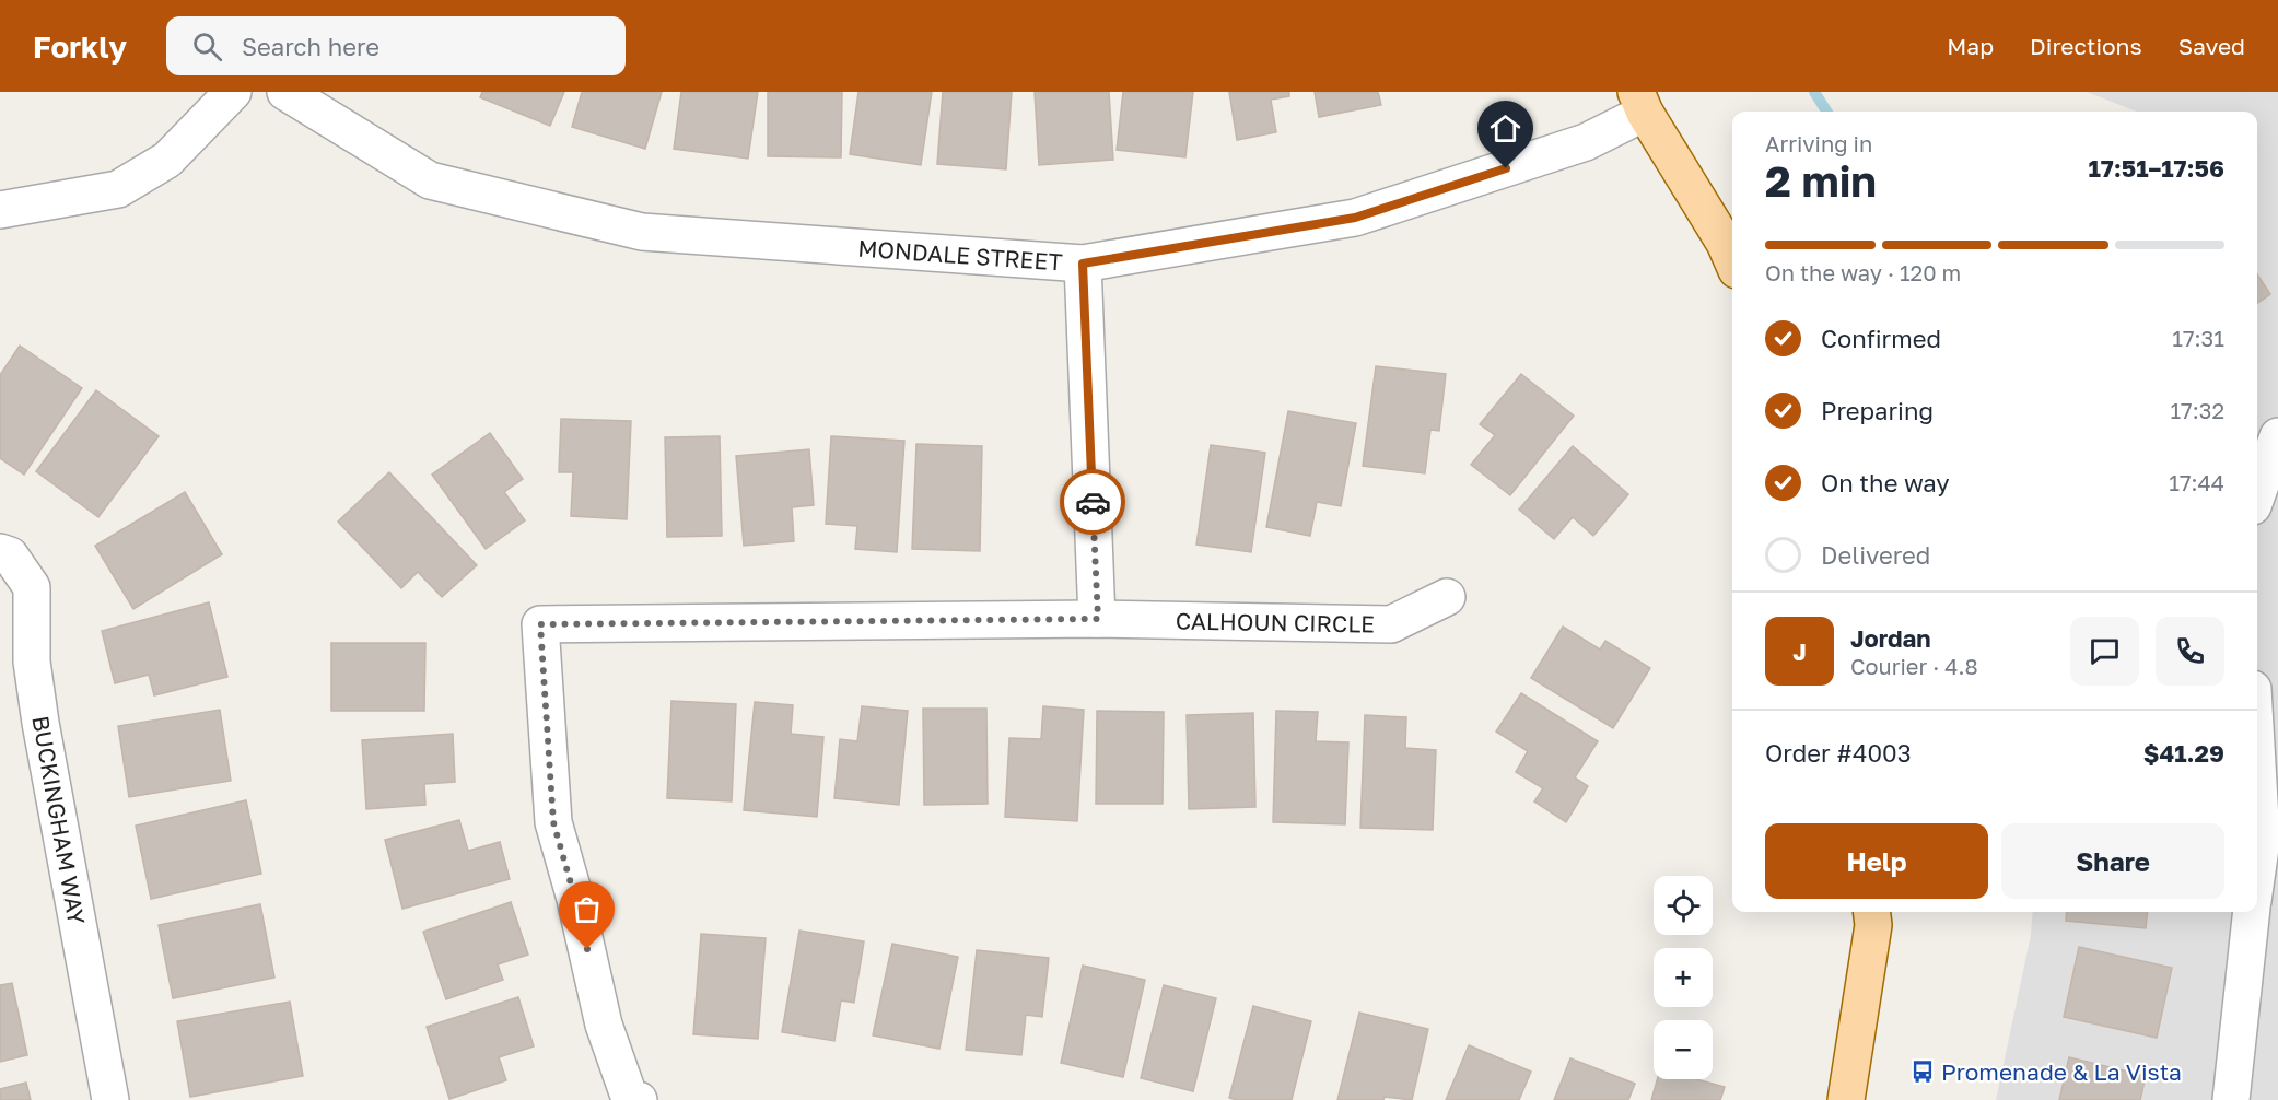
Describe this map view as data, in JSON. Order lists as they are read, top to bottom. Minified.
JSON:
{"streets":{"street":["MONDALE STREET","CALHOUN CIRCLE","BUCKINGHAM WAY"]},"places":{"bus stop":["Promenade & La Vista"]},"page":{"header":"Forkly","search":"Search here","nav":["Map","Directions","Saved"],"heading":["2 min","Arriving in","17:51–17:56"],"panel":["Jordan","Courier · 4.8","Order #4003","$41.29"],"bar":"On the way · 120 m","list":[["Confirmed","17:31"],["Preparing","17:32"],["On the way","17:44"],"Delivered"],"round":"J","buttons":["Help","Share"],"map_buttons":["+","−"]}}
